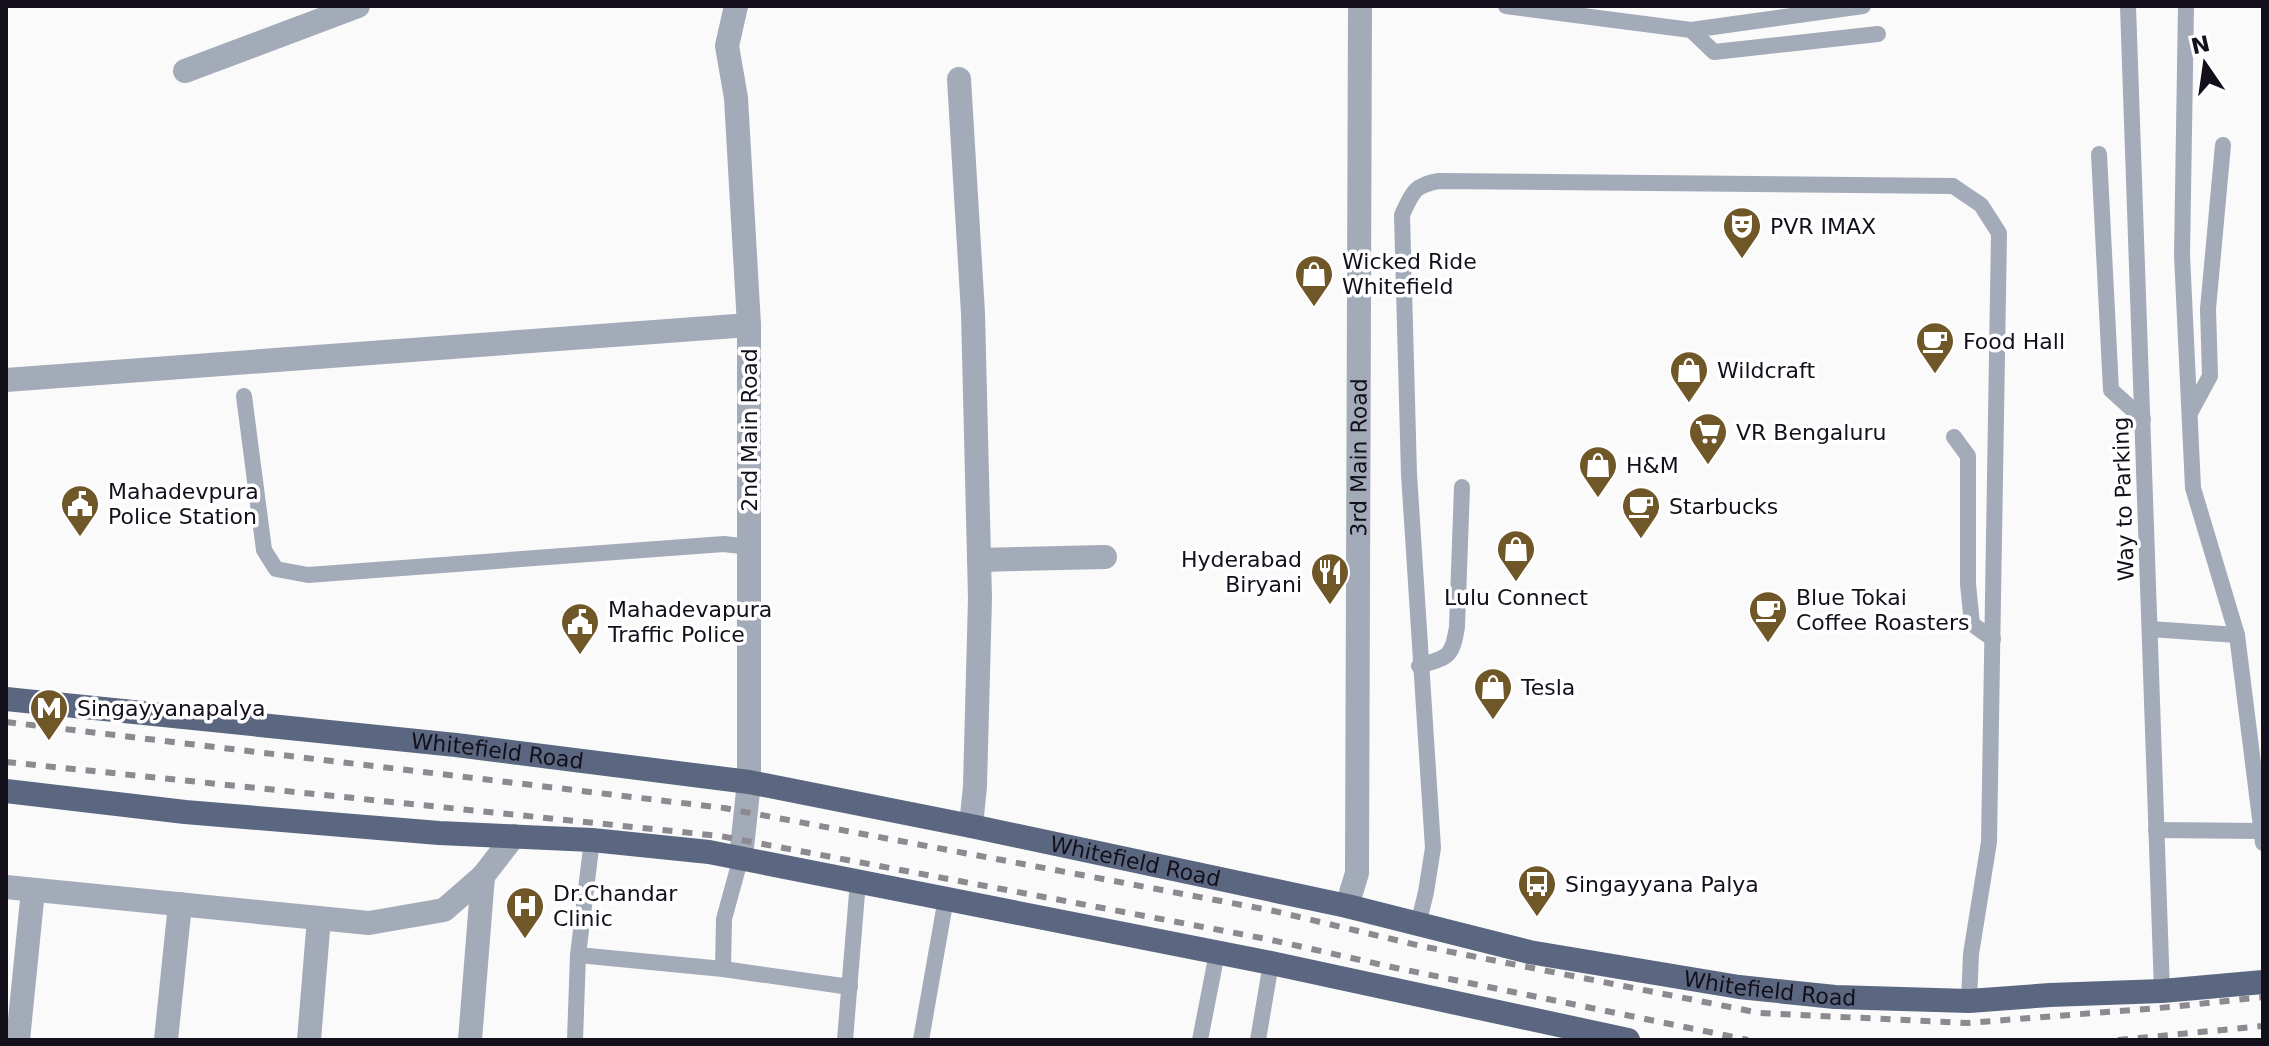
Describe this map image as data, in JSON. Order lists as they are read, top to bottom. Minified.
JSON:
{"streets":{"main road":["Whitefield Road"],"street":["2nd Main Road","3rd Main Road"],"lane":["Way to Parking"]},"crossings":[["2nd Main Road","Whitefield Road"],["3rd Main Road","Whitefield Road"],["Way to Parking","Whitefield Road"]],"places":{"theatre":["PVR IMAX"],"shop":["Wicked Ride Whitefield","Wildcraft","H&M","Lulu Connect","Tesla"],"cafe":["Food Hall","Starbucks","Blue Tokai Coffee Roasters"],"supermarket":["VR Bengaluru"],"public building":["Mahadevpura Police Station","Mahadevapura Traffic Police"],"restaurant":["Hyderabad Biryani"],"metro station":["Singayyanapalya"],"bus stop":["Singayyana Palya"],"hospital":["Dr.Chandar Clinic"]},"north":"top"}
